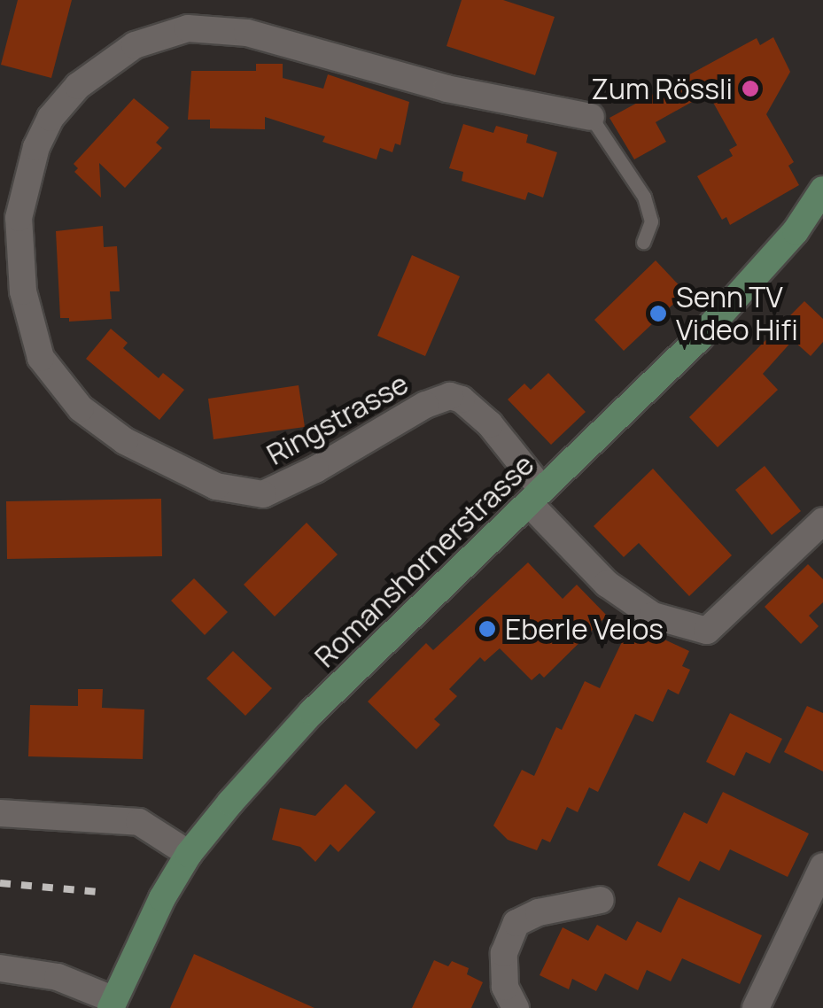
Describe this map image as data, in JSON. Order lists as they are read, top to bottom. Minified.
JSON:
{"streets":{"main road":["Romanshornerstrasse"],"street":["Ringstrasse"]},"crossings":[["Ringstrasse","Romanshornerstrasse"]],"places":["Zum Rössli","Senn TV Video Hifi","Eberle Velos"]}
